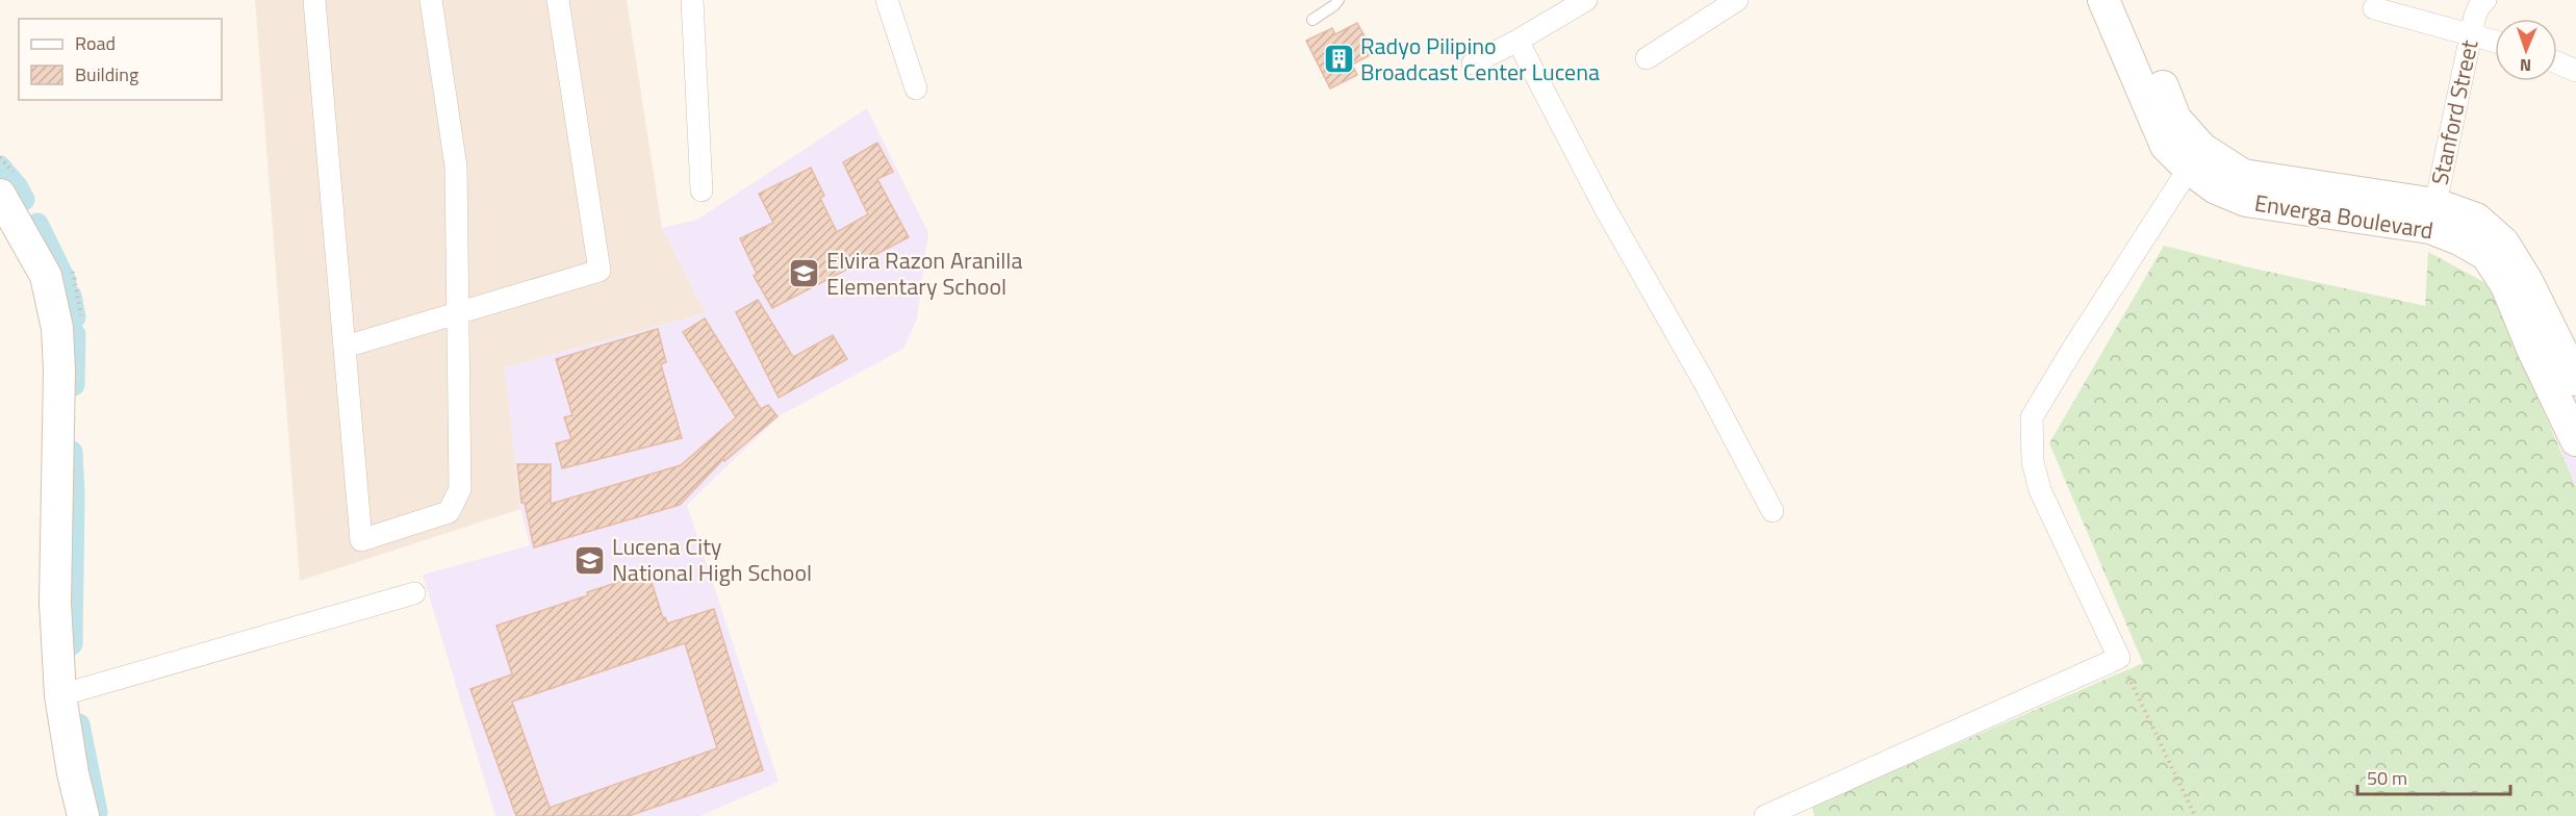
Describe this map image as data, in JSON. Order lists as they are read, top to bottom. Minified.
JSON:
{"streets":{"street":["Stanford Street","Enverga Boulevard"]},"crossings":[["Stanford Street","Enverga Boulevard"]],"places":{"building":["Radyo Pilipino Broadcast Center Lucena"],"school or university":["Elvira Razon Aranilla Elementary School","Lucena City National High School"]},"legend":["Road","Building"],"scale_bar":"50 m","north":"bottom"}
